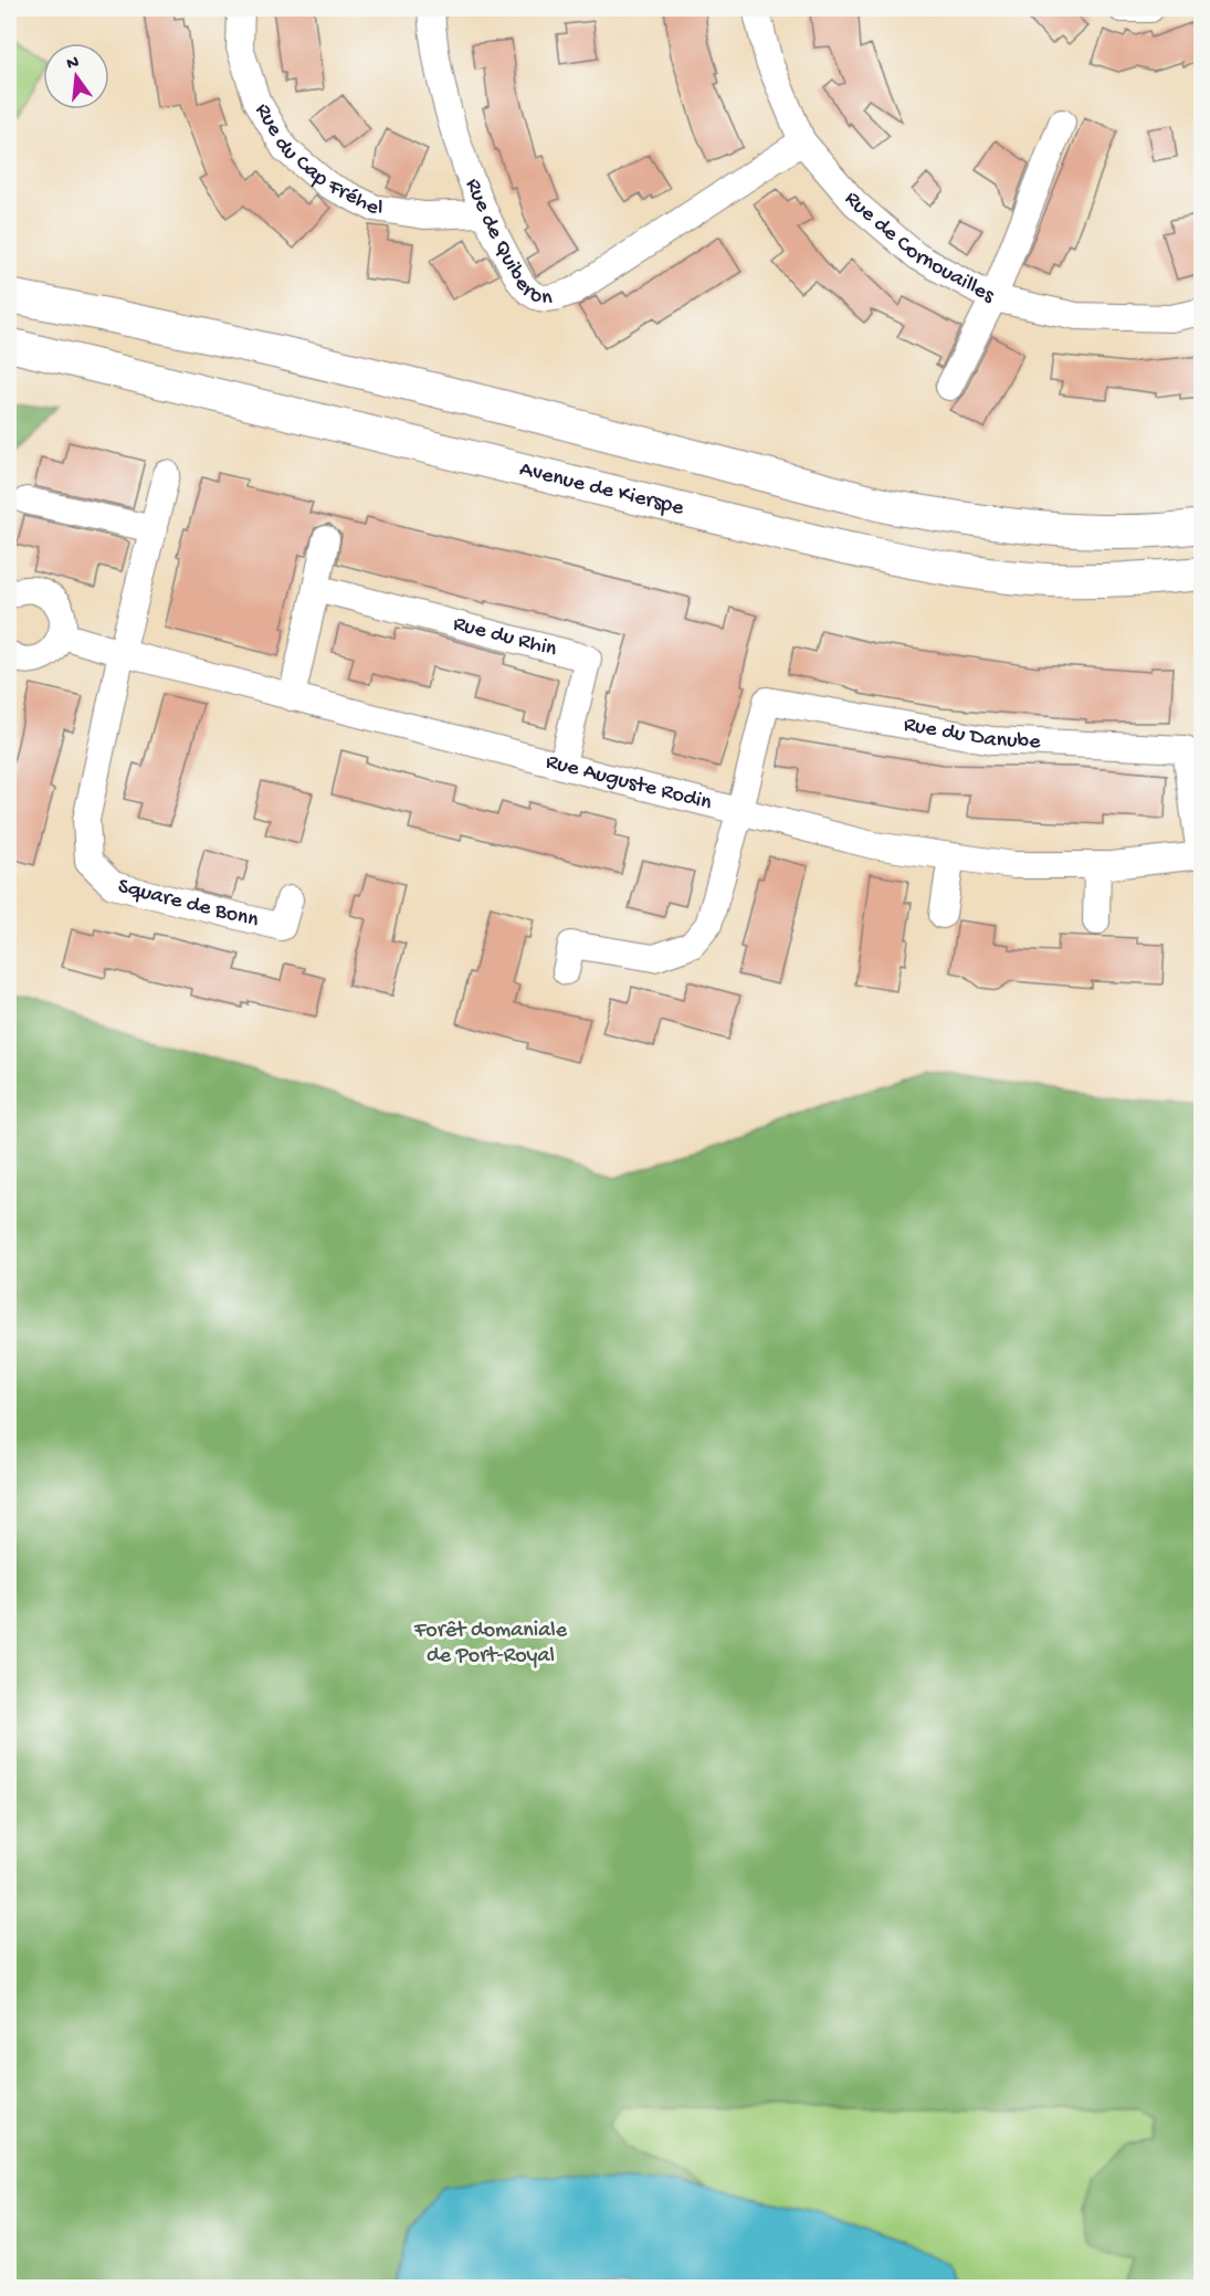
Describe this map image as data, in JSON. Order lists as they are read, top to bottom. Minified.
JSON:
{"streets":{"main road":["Avenue de Kierspe"],"street":["Rue du Cap Fréhel","Rue de Quiberon","Rue de Cornouailles","Rue du Rhin","Rue du Danube","Rue Auguste Rodin","Square de Bonn"]},"crossings":[["Rue du Cap Fréhel","Rue de Quiberon"],["Rue de Quiberon","Rue de Cornouailles"],["Rue du Rhin","Rue Auguste Rodin"],["Rue du Danube","Rue Auguste Rodin"],["Rue Auguste Rodin","Square de Bonn"]],"parks":["Forêt domaniale de Port-Royal"],"north":"top"}
